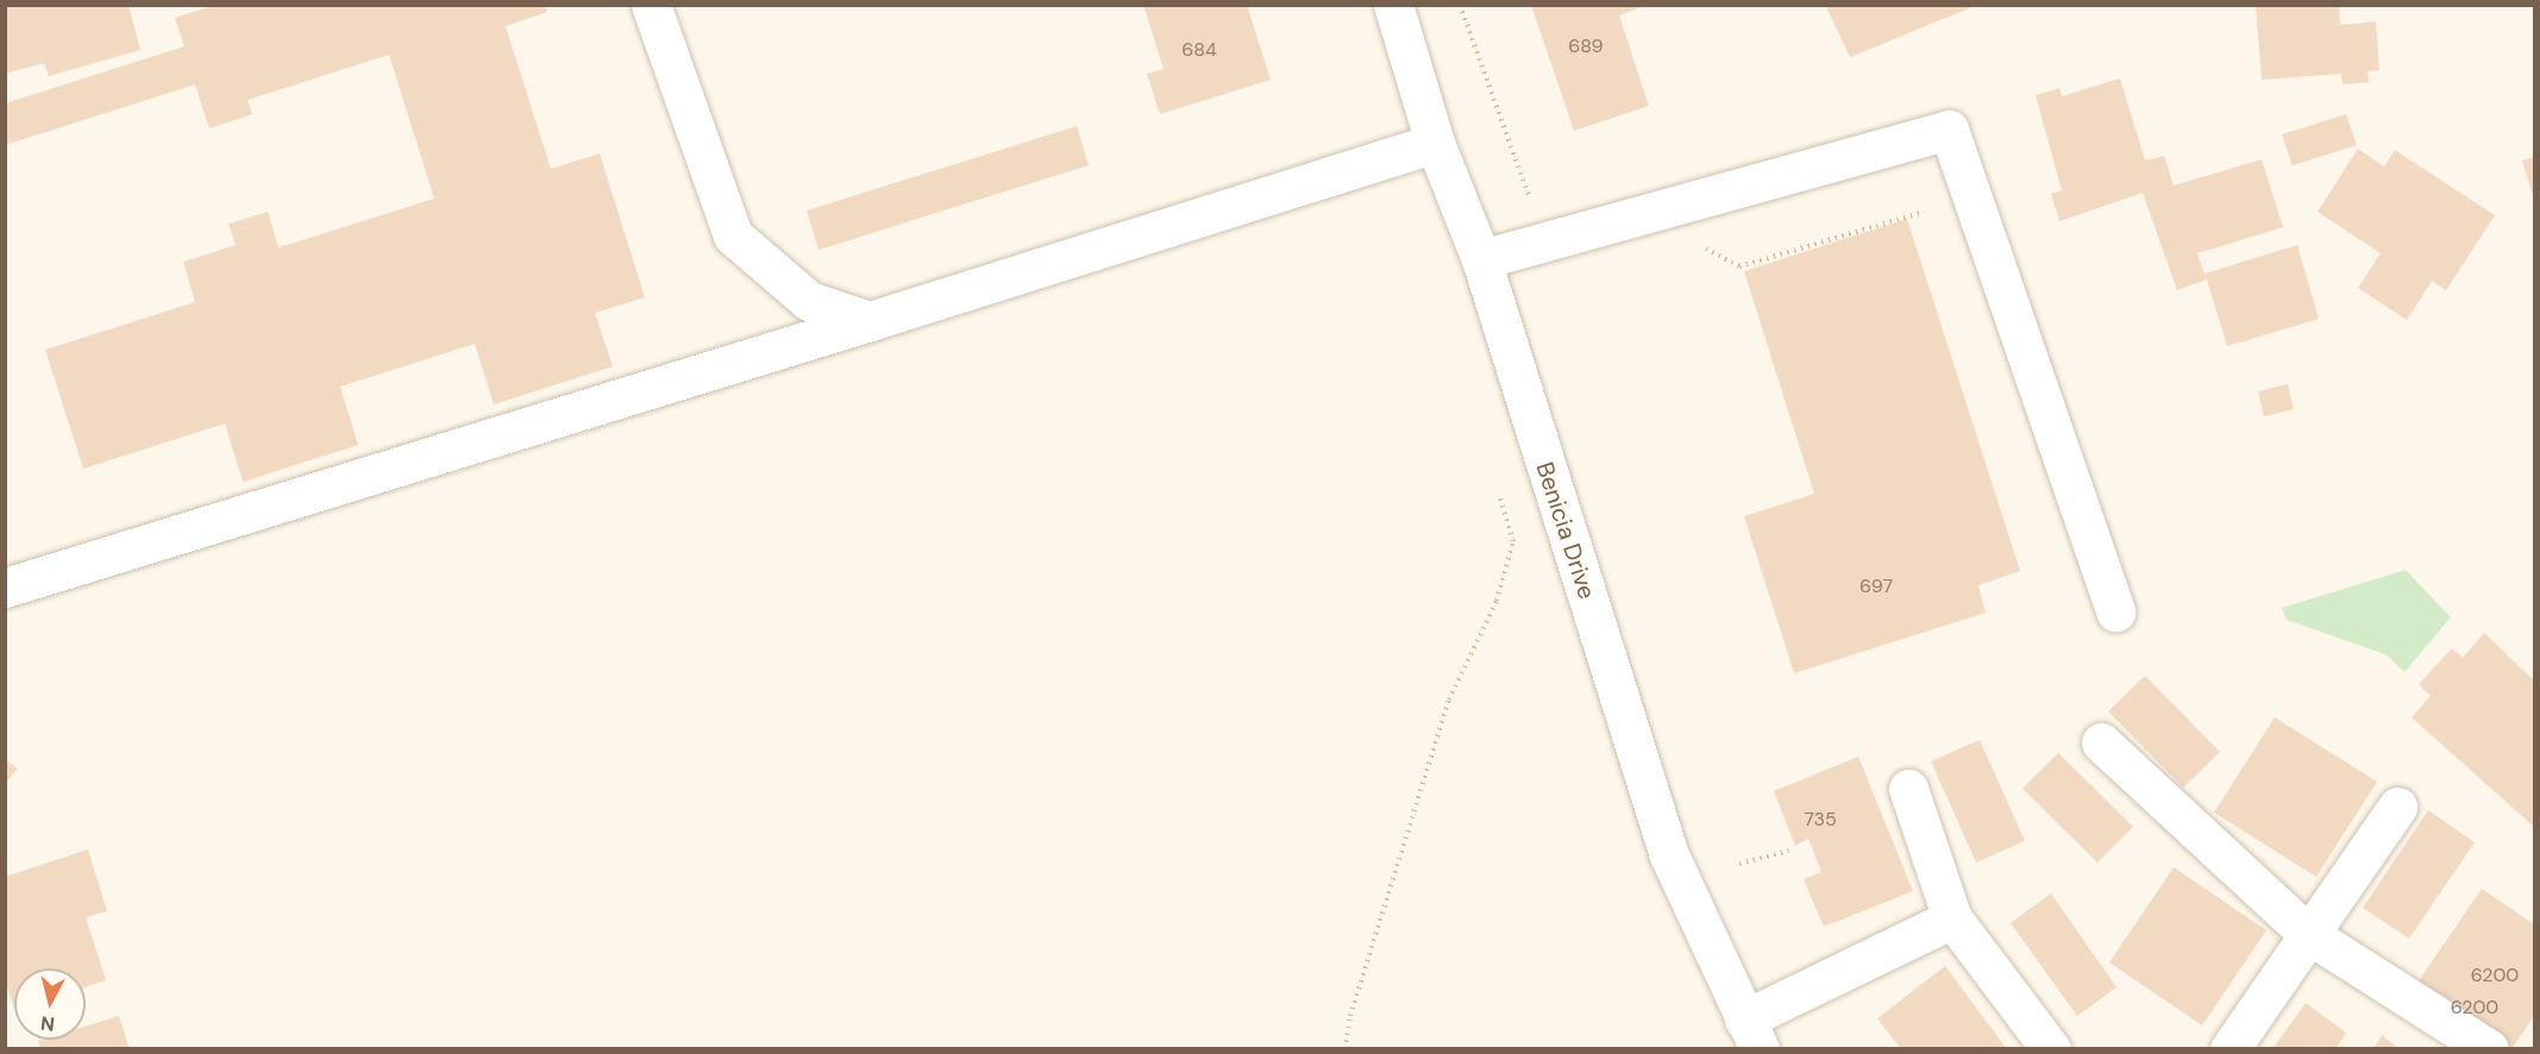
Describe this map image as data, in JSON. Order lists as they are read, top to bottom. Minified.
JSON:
{"streets":{"street":["Benicia Drive"]},"house_numbers":["689","684","697","735","6200","6200"],"north":"bottom"}
